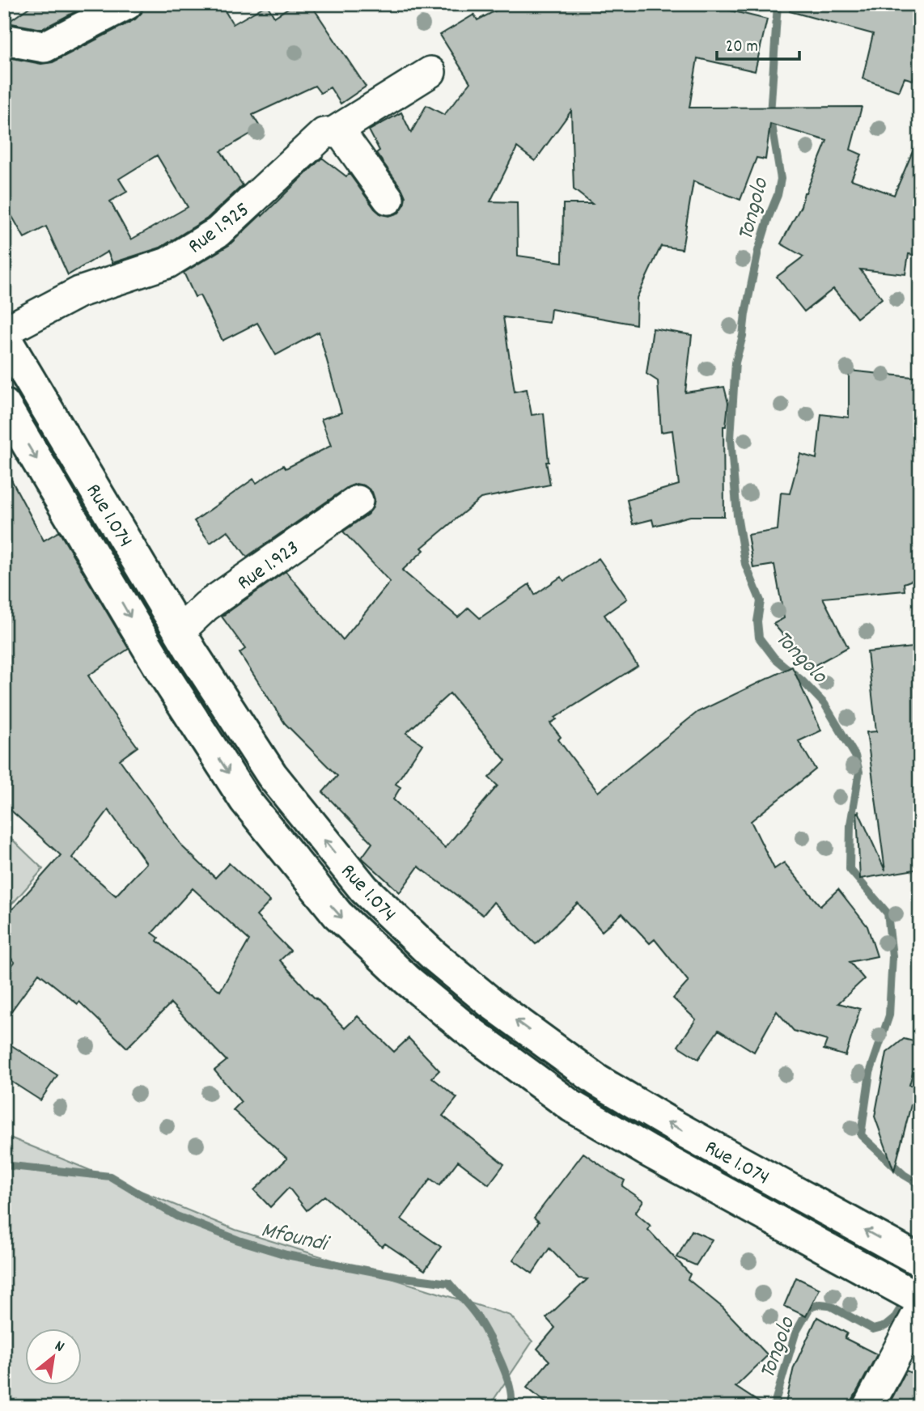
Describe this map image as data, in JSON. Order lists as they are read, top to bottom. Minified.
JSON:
{"streets":{"main road":["Rue 1.074"],"street":["Rue 1.925","Rue 1.923"]},"crossings":[["Rue 1.074","Rue 1.923"]],"water":["Tongolo","Mfoundi"],"scale_bar":"20 m","north":"top right"}
